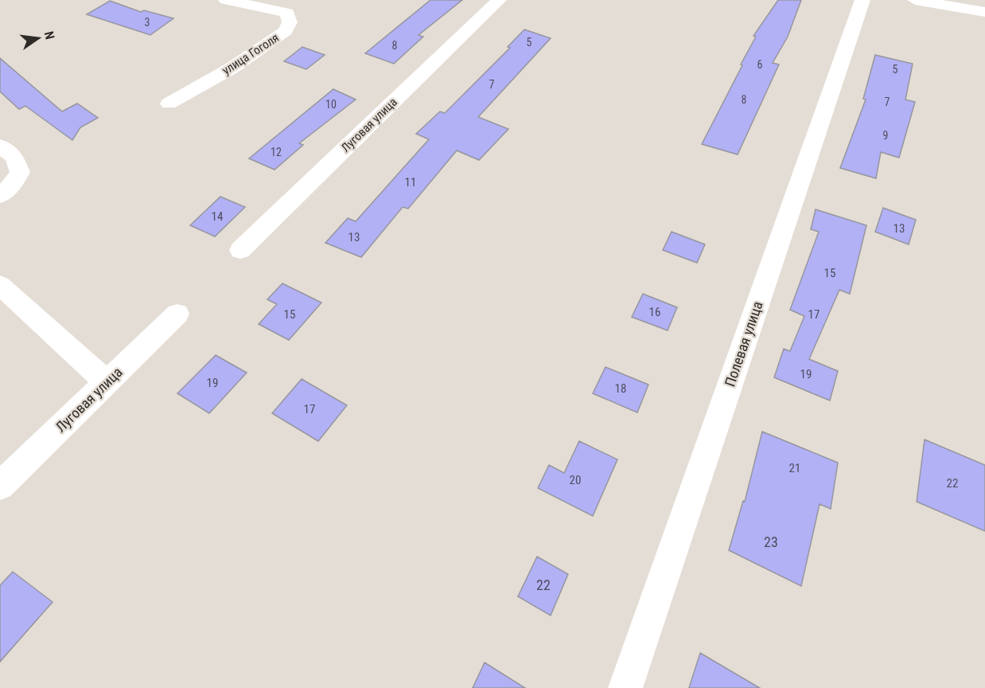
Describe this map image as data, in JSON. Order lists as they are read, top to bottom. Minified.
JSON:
{"streets":{"street":["улица Гоголя","Луговая улица","Полевая улица"]},"house_numbers":["3","5","8","6","5","7","8","7","10","9","12","11","14","13","13","15","16","15","17","19","19","18","17","21","20","22","23","22"],"north":"right"}
